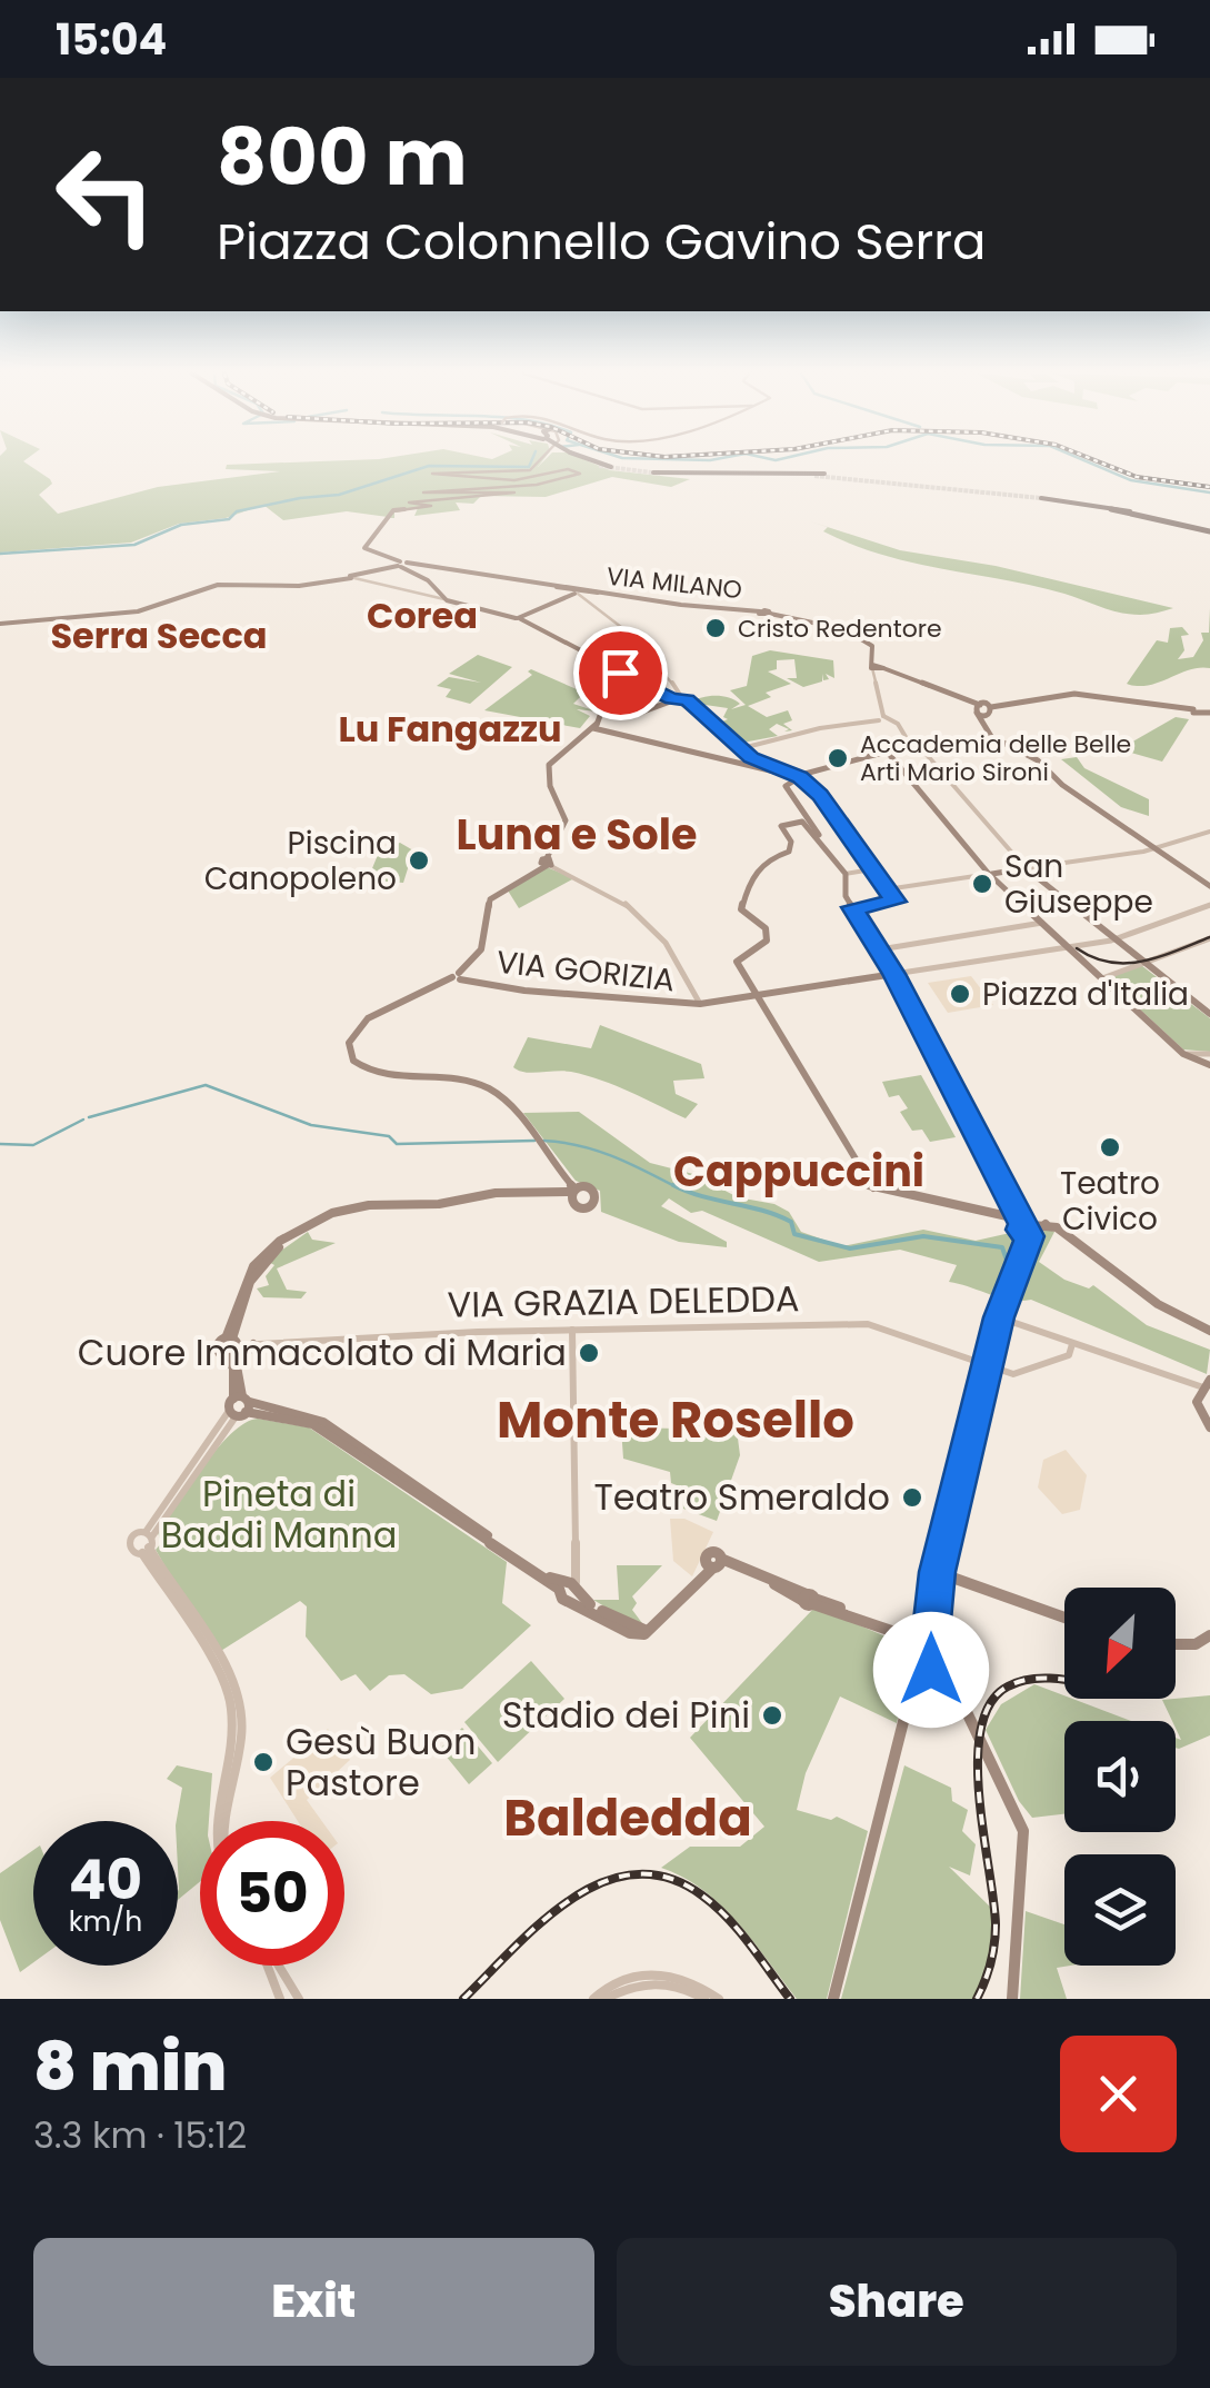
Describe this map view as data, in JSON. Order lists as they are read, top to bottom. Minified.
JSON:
{"streets":{"main road":["VIA MILANO","VIA GORIZIA"],"street":["VIA GRAZIA DELEDDA"]},"districts":["Corea","Serra Secca","Lu Fangazzu","Luna e Sole","Cappuccini","Monte Rosello","Baldedda"],"parks":["Pineta di Baddi Manna"],"places":["Cristo Redentore","Accademia delle Belle Arti Mario Sironi","Piscina Canopoleno","San Giuseppe","Piazza d'Italia","Teatro Civico","Cuore Immacolato di Maria","Teatro Smeraldo","Stadio dei Pini","Gesù Buon Pastore"],"north":"bottom left","page":{"status":"15:04","turn":["800 m","Piazza Colonnello Gavino Serra"],"speed":"40 km/h","limit":"50","heading":["8 min","3.3 km · 15:12"],"buttons":["Exit","Share"]}}
